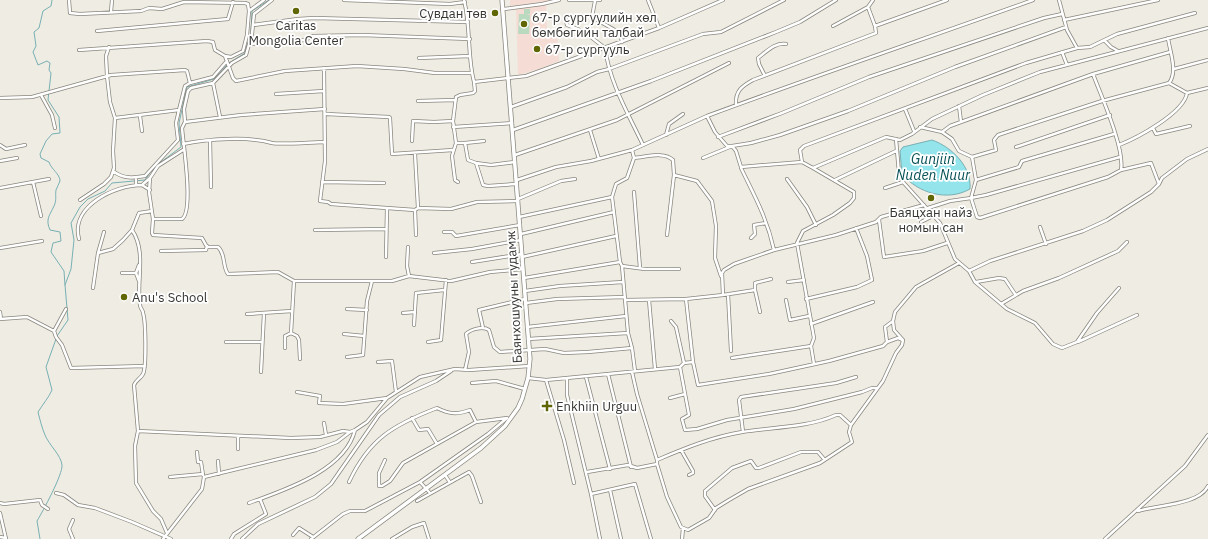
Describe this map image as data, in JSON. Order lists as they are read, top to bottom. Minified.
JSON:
{"streets":{"main road":["Баянхошууны гудамж"]},"water":["Gunjiin Nuden Nuur"],"places":{"other":["Caritas Mongolia Center","Сувдан төв","67-р сургуулийн хөл бөмбөгийн талбай","67-р сургууль","Баяцхан найз номын сан","Anu's School"],"health":["Enkhiin Urguu"]}}
